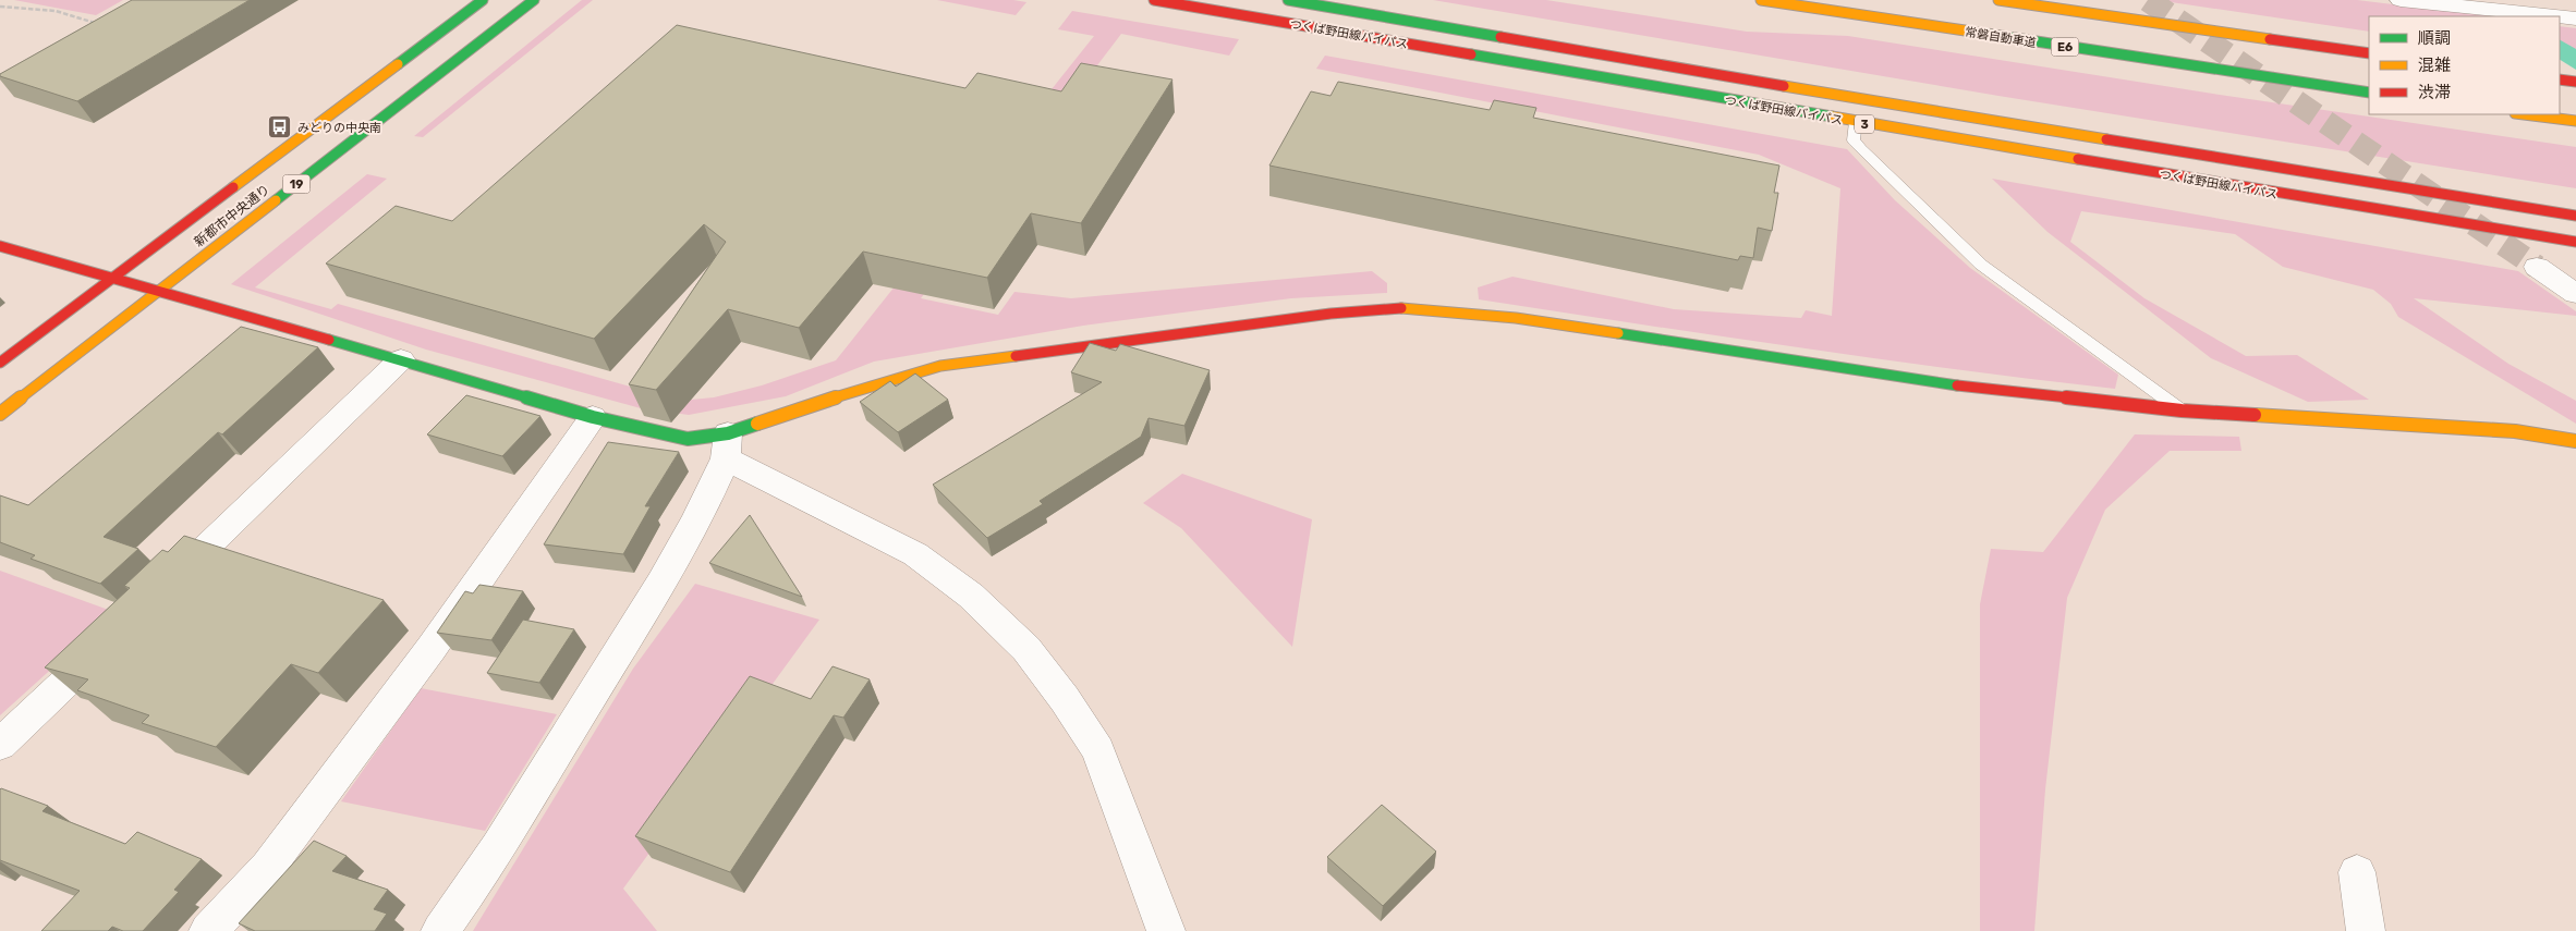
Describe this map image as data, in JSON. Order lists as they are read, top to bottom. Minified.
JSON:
{"streets":{"main road":["つくば野田線バイパス","常磐自動車道","E6","3","19","新都市中央通り"]},"places":{"bus stop":["みどりの中央南"]},"legend":["順調","混雑","渋滞"]}
